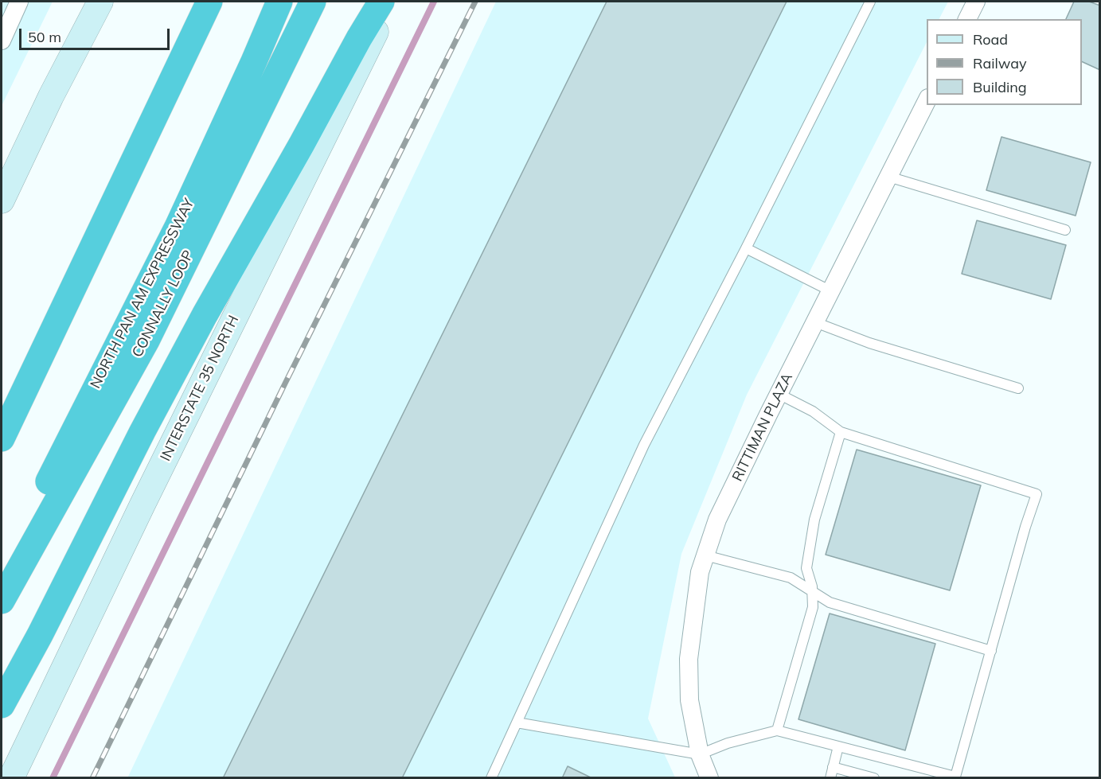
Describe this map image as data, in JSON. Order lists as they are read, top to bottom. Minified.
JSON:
{"streets":{"highway":["NORTH PAN AM EXPRESSWAY","CONNALLY LOOP"],"main road":["INTERSTATE 35 NORTH"],"street":["RITTIMAN PLAZA"]},"legend":["Road","Railway","Building"],"scale_bar":"50 m"}
